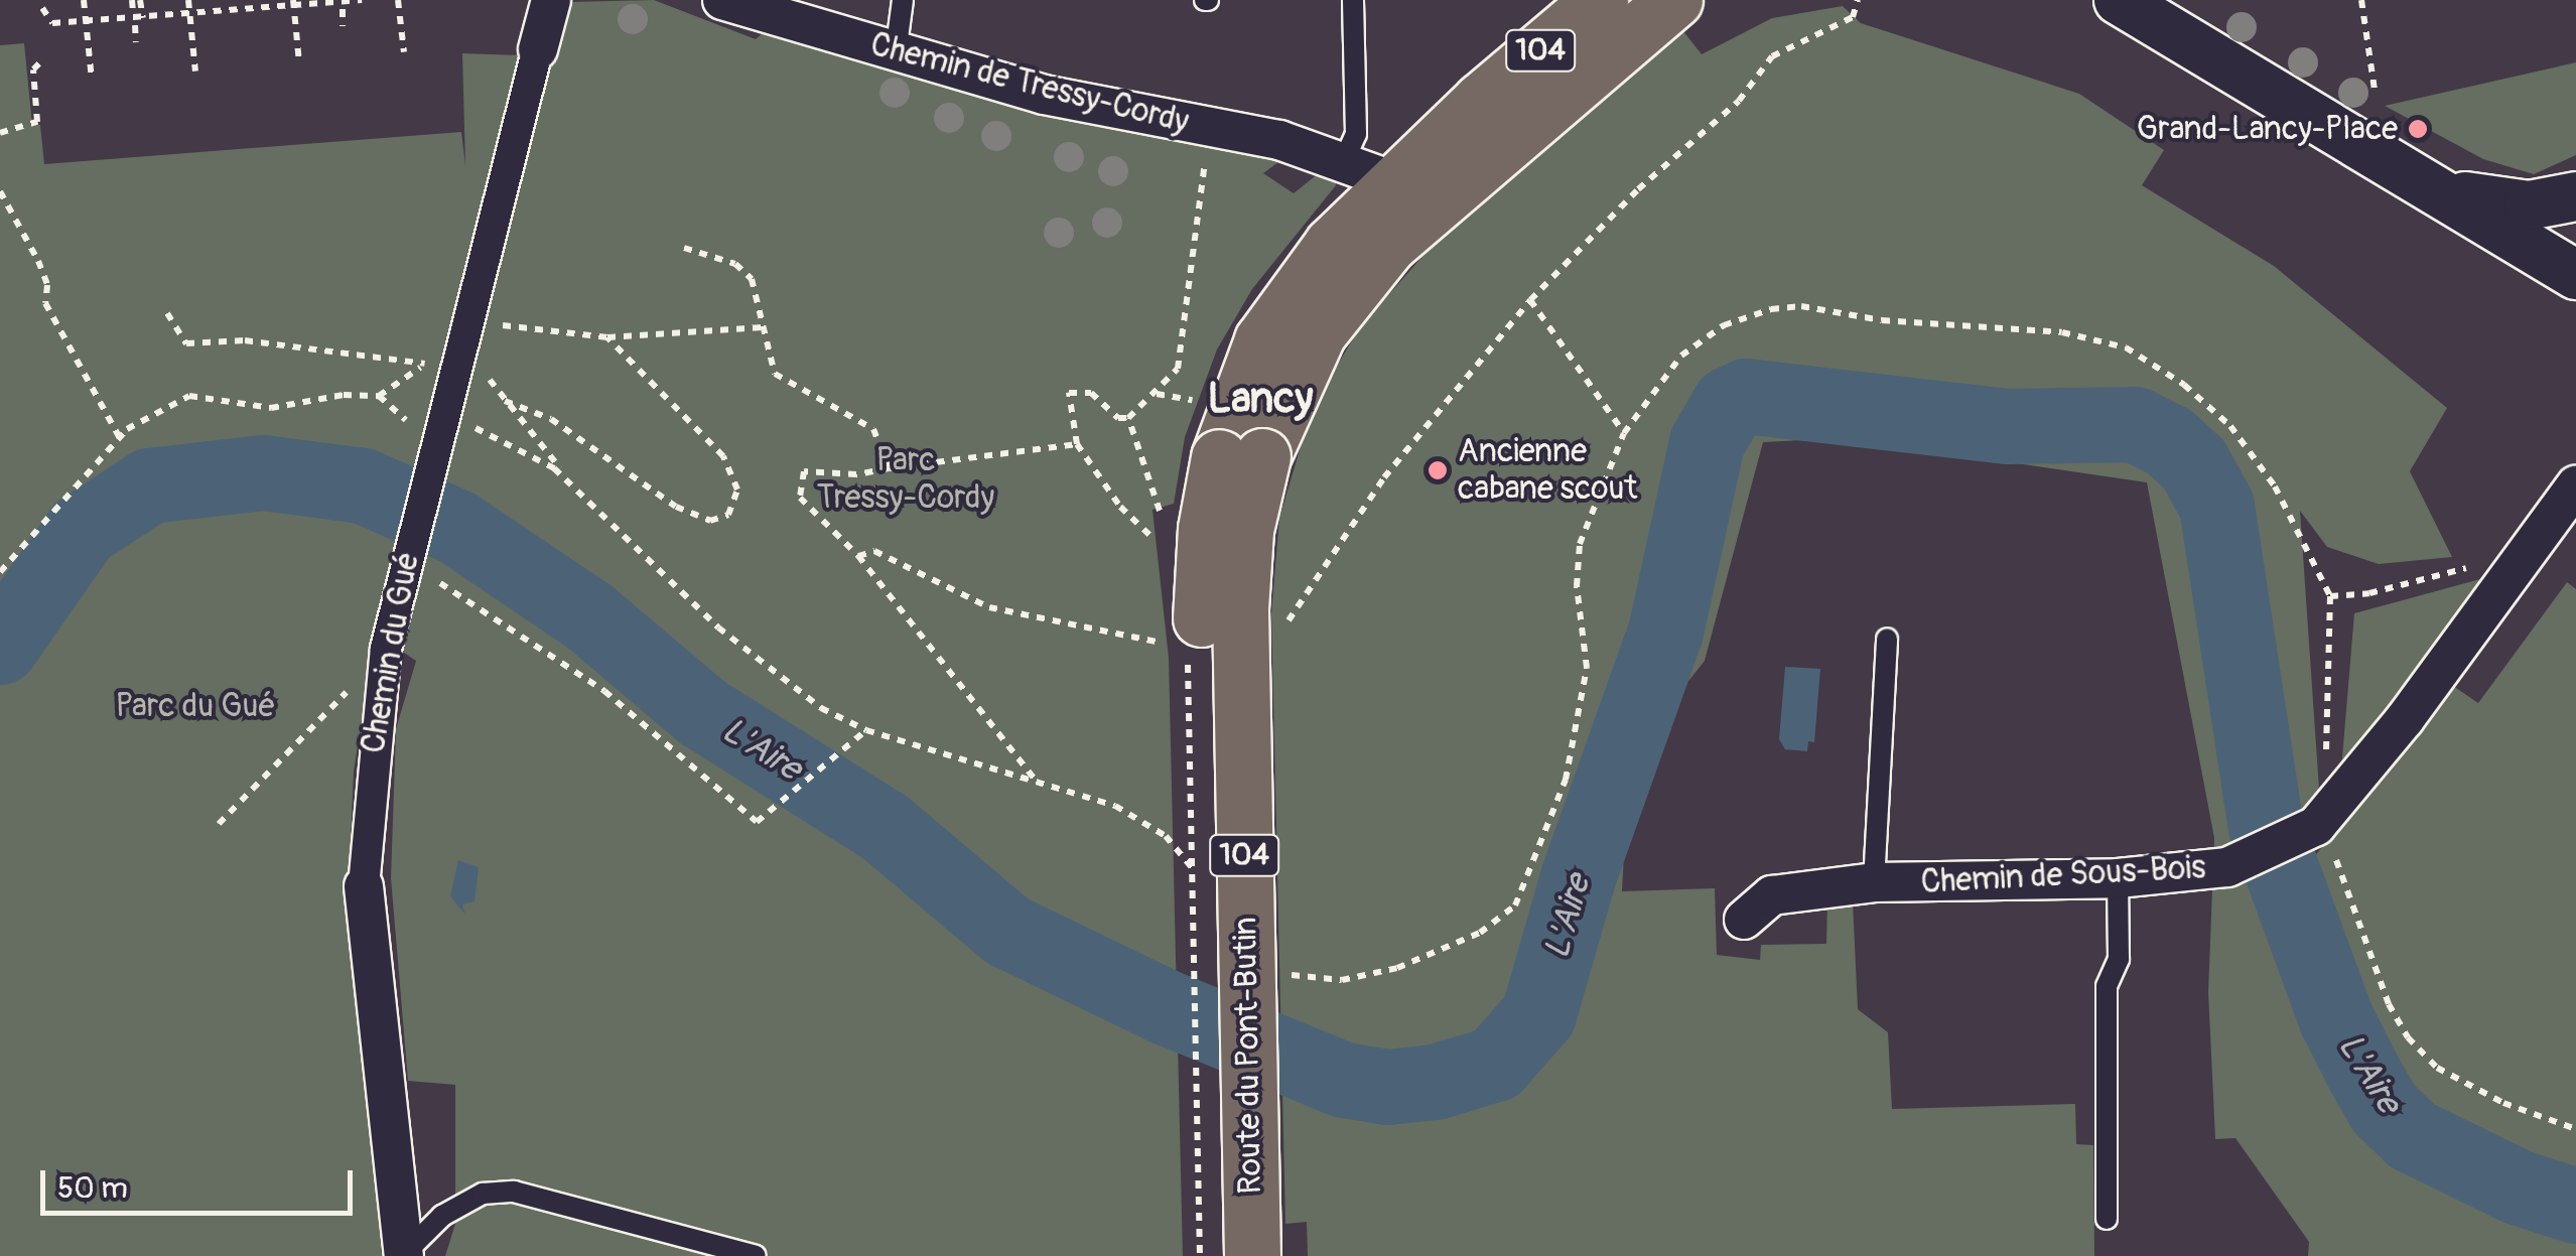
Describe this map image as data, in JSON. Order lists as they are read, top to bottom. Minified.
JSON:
{"streets":{"main road":["104","Route du Pont-Butin"],"street":["Chemin de Tressy-Cordy","Chemin du Gué","Chemin de Sous-Bois"]},"crossings":[["Chemin de Tressy-Cordy","Route du Pont-Butin"]],"districts":["Lancy"],"water":["L'Aire"],"parks":["Parc Tressy-Cordy","Parc du Gué"],"places":["Grand-Lancy-Place","Ancienne cabane scout"],"scale_bar":"50 m"}
